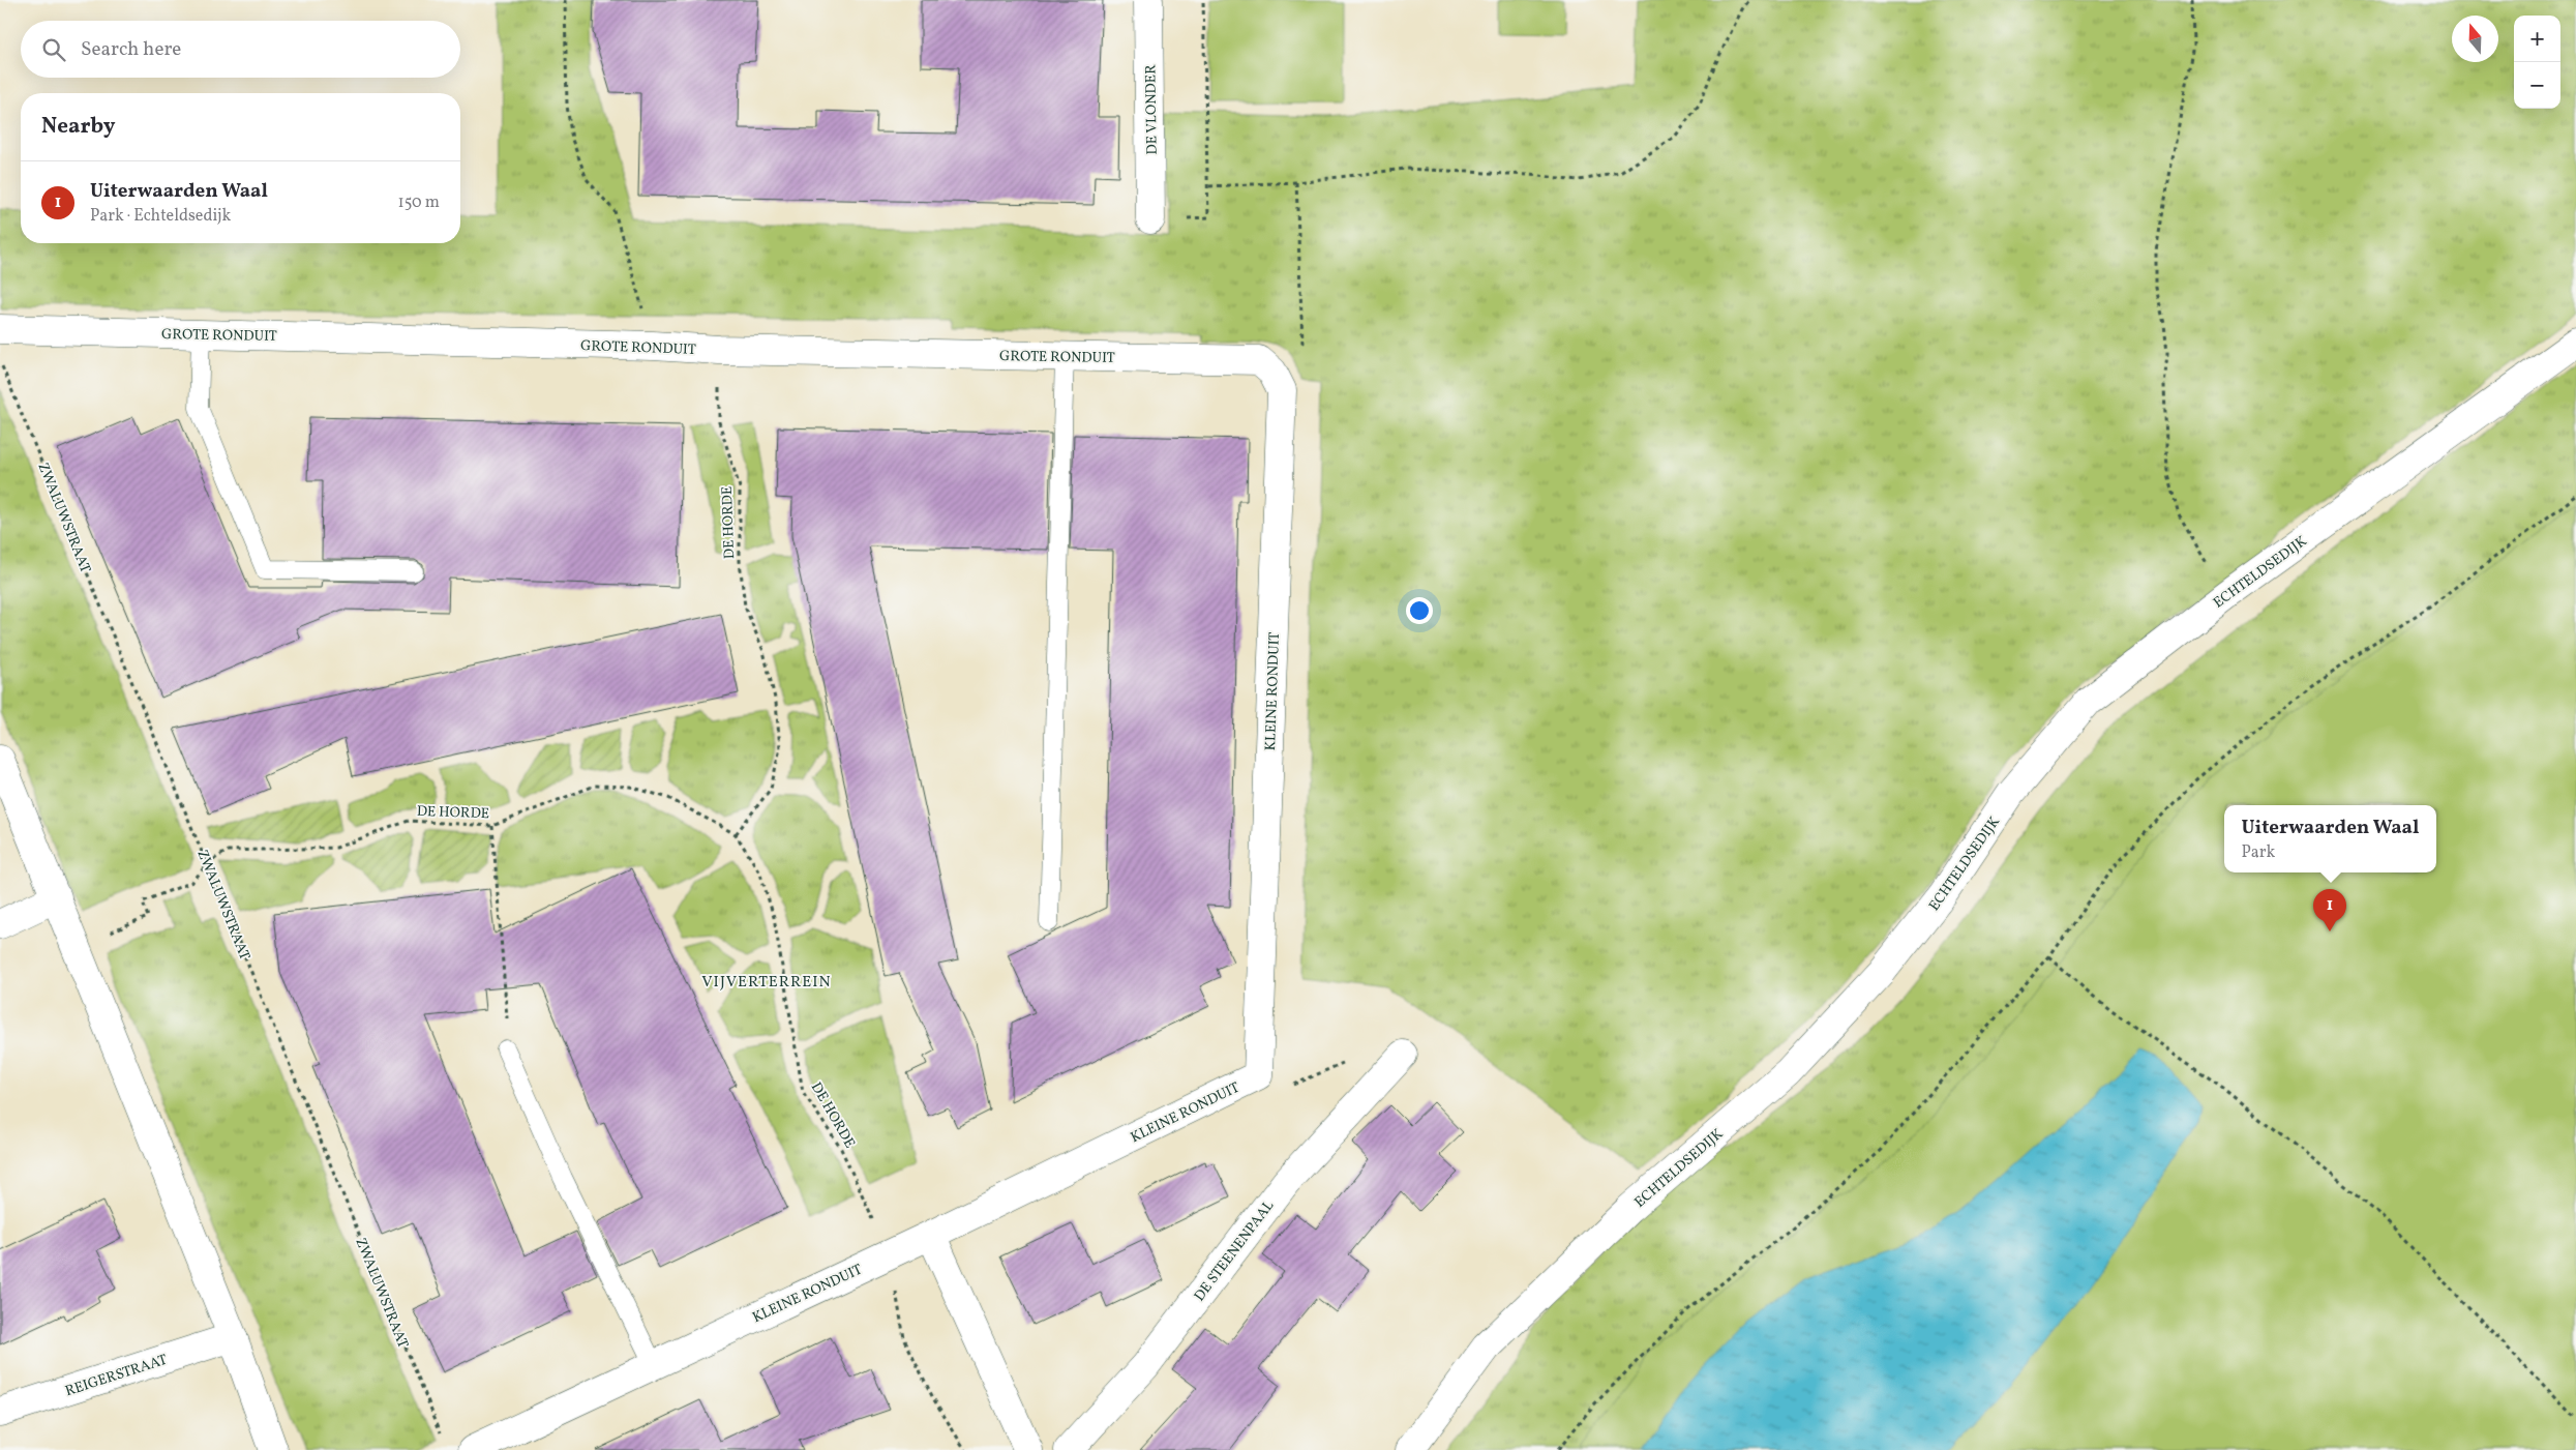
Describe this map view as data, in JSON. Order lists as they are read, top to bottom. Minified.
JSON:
{"streets":{"street":["DE VLONDER","GROTE RONDUIT","ECHTELDSEDIJK","KLEINE RONDUIT","DE STEENENPAAL","REIGERSTRAAT"],"path":["ZWALUWSTRAAT","DE HORDE"]},"crossings":[["GROTE RONDUIT","DE HORDE"],["GROTE RONDUIT","KLEINE RONDUIT"],["ZWALUWSTRAAT","DE HORDE"],["DE HORDE","KLEINE RONDUIT"]],"districts":["VIJVERTERREIN"],"north":"top","page":{"map_buttons":["+","−"],"search":"Search here","heading":"Nearby","list":[{"mark":"1","name":"Uiterwaarden Waal","note":"Park · Echteldsedijk","value":"150 m"}],"popup":["Uiterwaarden Waal","Park"],"pins":"1"}}
